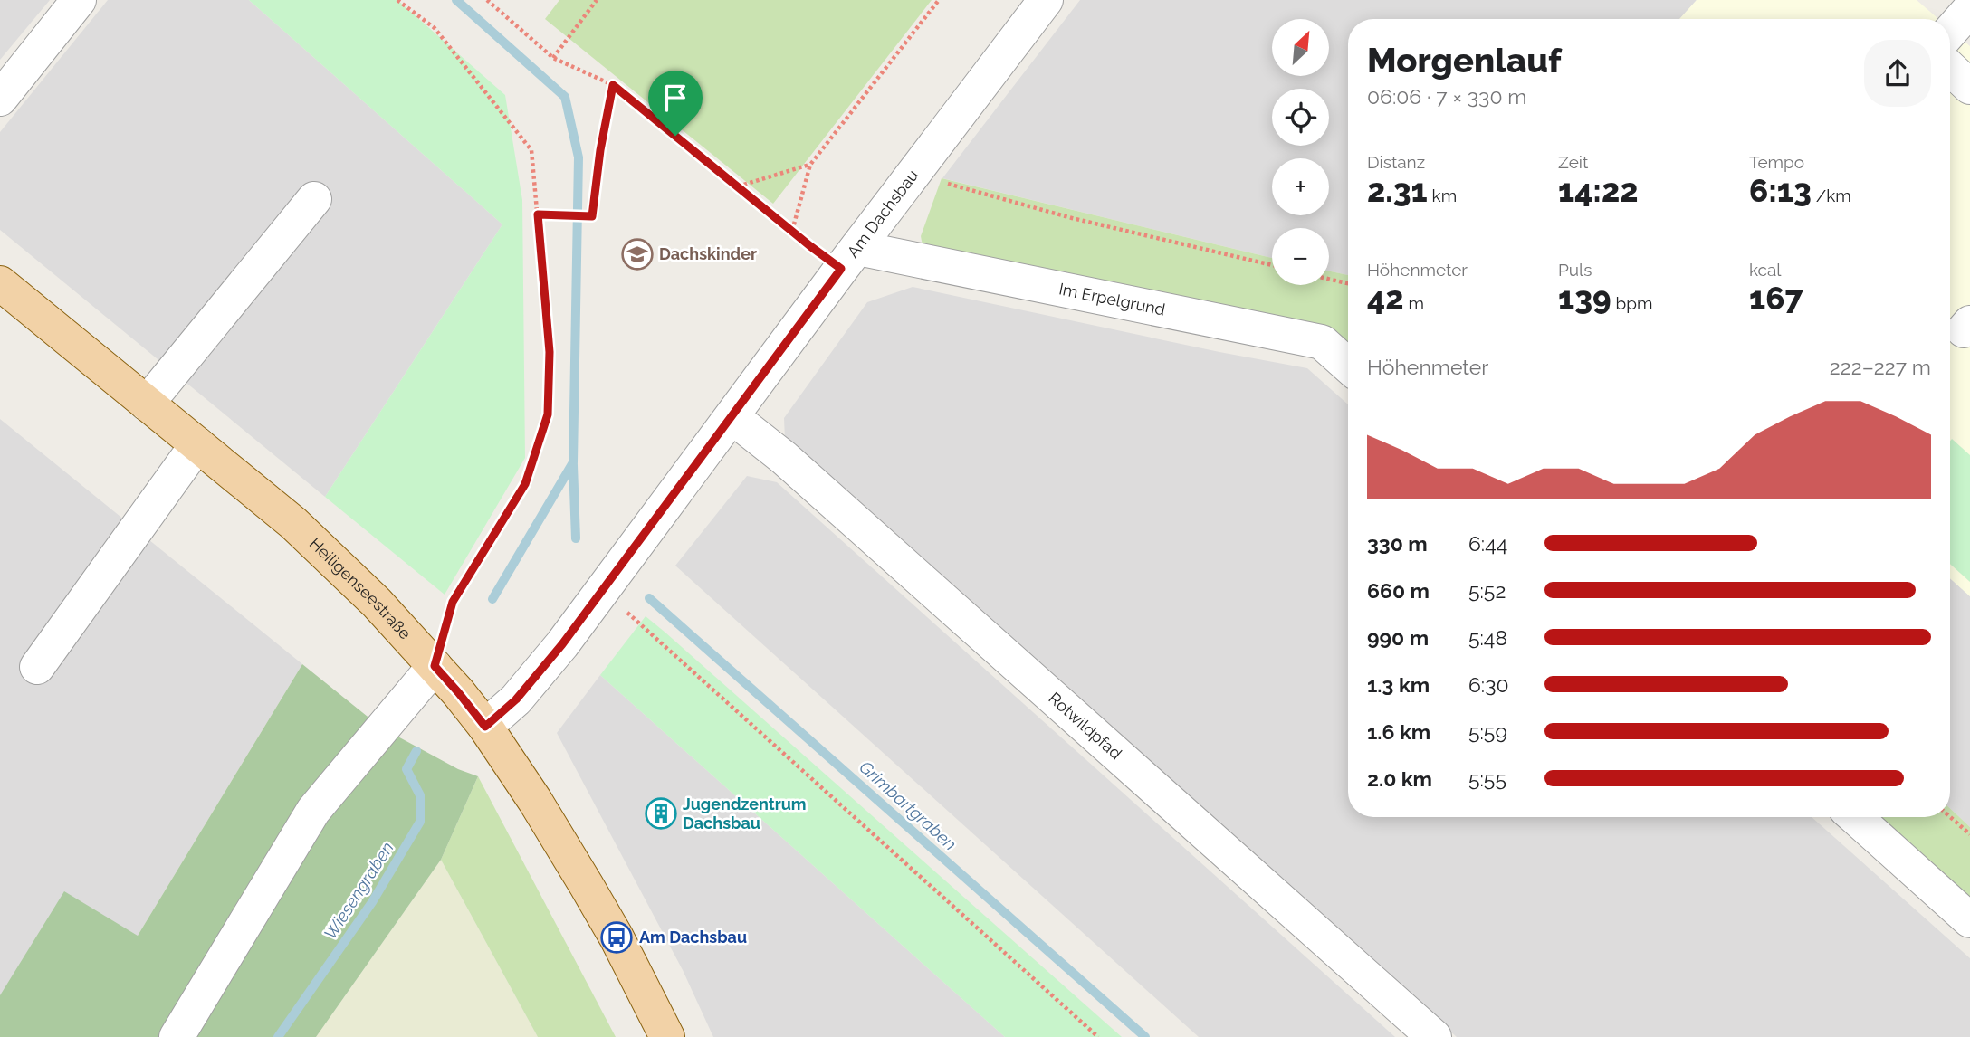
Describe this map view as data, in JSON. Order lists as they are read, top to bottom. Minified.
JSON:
{"streets":{"main road":["Heiligenseestraße"],"street":["Am Dachsbau","Im Erpelgrund","Rotwildpfad"]},"crossings":[["Am Dachsbau","Im Erpelgrund"],["Am Dachsbau","Heiligenseestraße"],["Am Dachsbau","Rotwildpfad"]],"water":["Grimbartgraben","Wiesengraben"],"places":{"school or university":["Dachskinder"],"building":["Jugendzentrum Dachsbau"],"bus stop":["Am Dachsbau"]},"north":"top right","page":{"map_buttons":["+","−"],"heading":["Morgenlauf","06:06 · 7 × 330 m"],"stats":[["Distanz","2.31 km"],["Zeit","14:22"],["Tempo","6:13 /km"],["Höhenmeter","42 m"],["Puls","139 bpm"],["kcal","167"]],"chart":["Höhenmeter","222–227 m"],"list":[{"name":"330 m","note":"6:44"},{"name":"660 m","note":"5:52"},{"name":"990 m","note":"5:48"},{"name":"1.3 km","note":"6:30"},{"name":"1.6 km","note":"5:59"},{"name":"2.0 km","note":"5:55"}]}}
